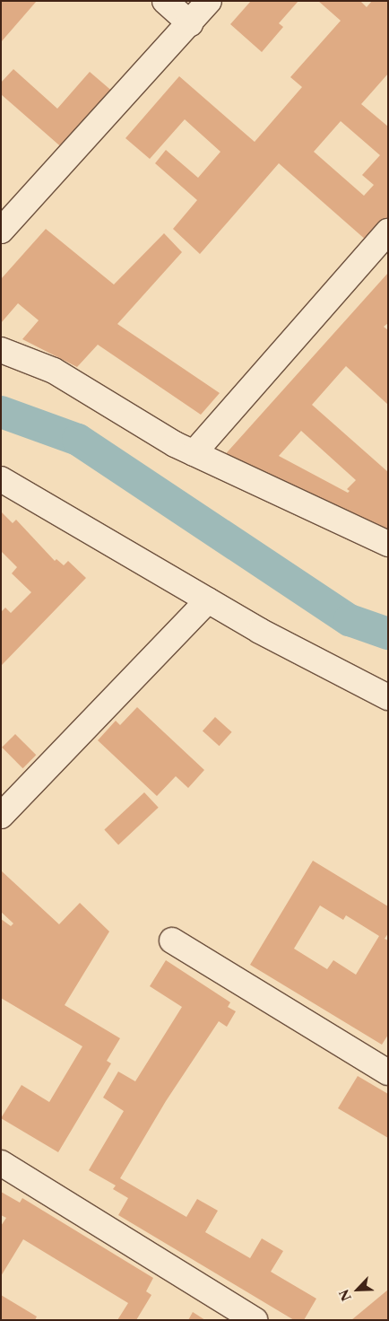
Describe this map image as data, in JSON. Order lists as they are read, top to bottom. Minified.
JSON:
{"north":"bottom left"}
